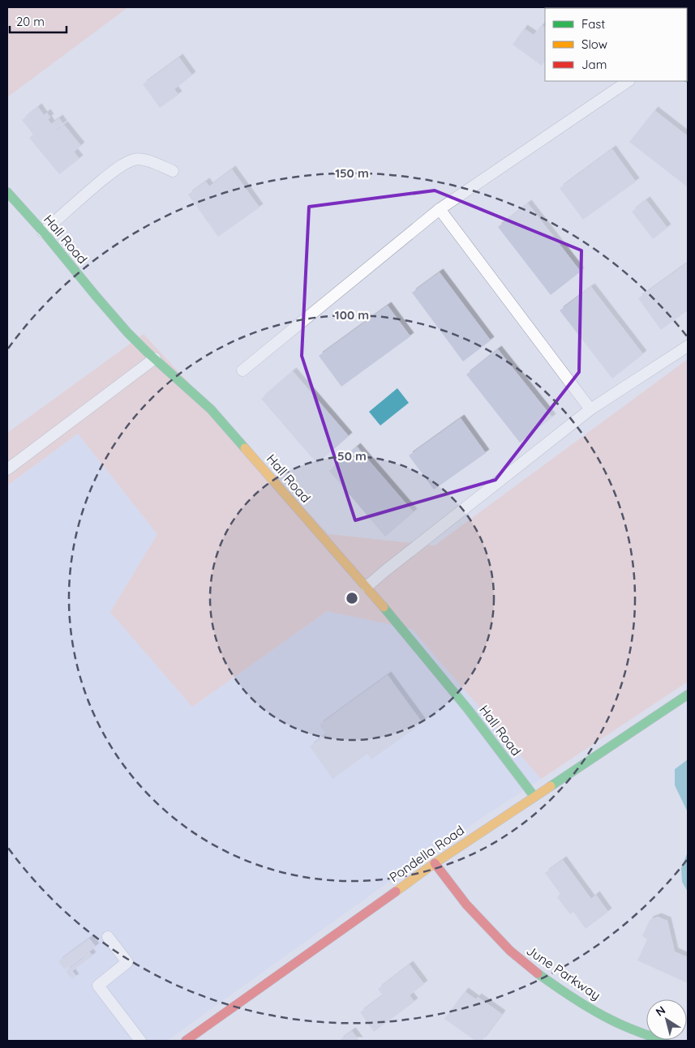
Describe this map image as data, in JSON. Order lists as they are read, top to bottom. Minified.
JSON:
{"streets":{"street":["Hall Road","Pondella Road","June Parkway"]},"crossings":[["Hall Road","Pondella Road"],["Pondella Road","June Parkway"]],"legend":["Fast","Slow","Jam"],"scale_bar":"20 m","north":"top left","rings":["150 m","100 m","50 m"]}
